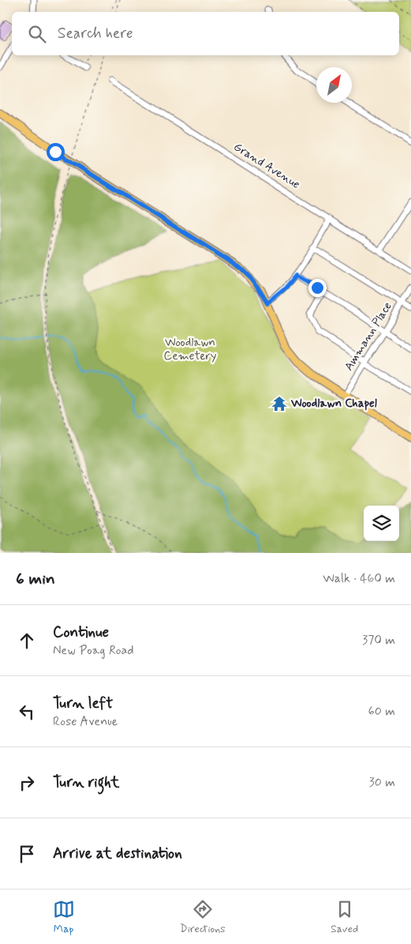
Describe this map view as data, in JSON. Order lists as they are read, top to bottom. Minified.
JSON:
{"streets":{"street":["Grand Avenue","Ammann Place"]},"parks":["Woodlawn Cemetery"],"places":{"temple":["Woodlawn Chapel"]},"north":"top right","page":{"search":"Search here","heading":["6 min","Walk · 460 m"],"list":[["Continue","New Poag Road","370 m"],["Turn left","Rose Avenue","60 m"],["Turn right","30 m"],"Arrive at destination"],"nav":["Map","Directions","Saved"]}}
